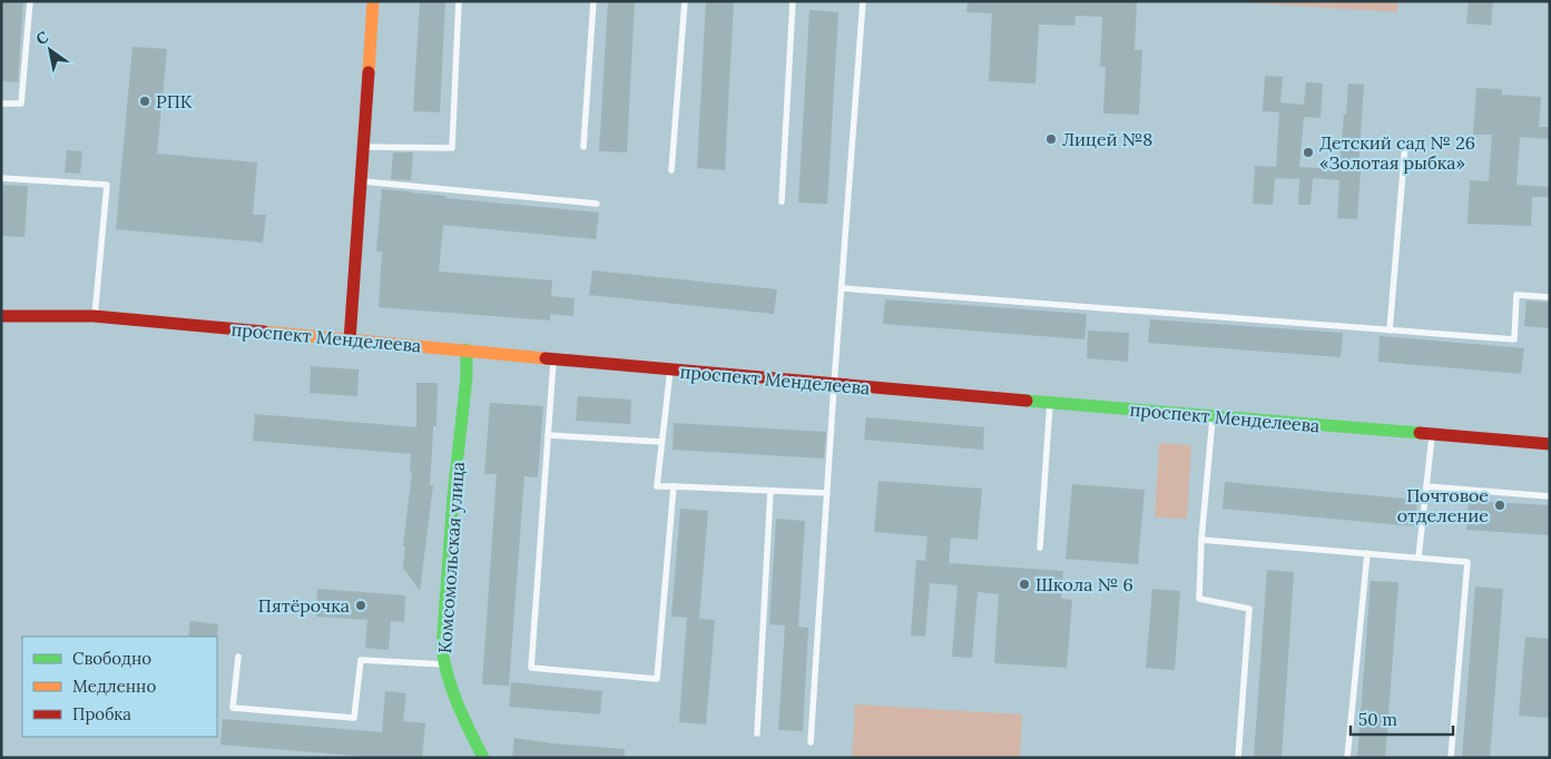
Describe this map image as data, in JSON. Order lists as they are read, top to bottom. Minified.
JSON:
{"streets":{"street":["проспект Менделеева","Комсомольская улица"]},"crossings":[["проспект Менделеева","Комсомольская улица"]],"places":["РПК","Лицей №8","Детский сад № 26 «Золотая рыбка»","Почтовое отделение","Школа № 6","Пятёрочка"],"legend":["Свободно","Медленно","Пробка"],"scale_bar":"50 m","north":"top left"}
